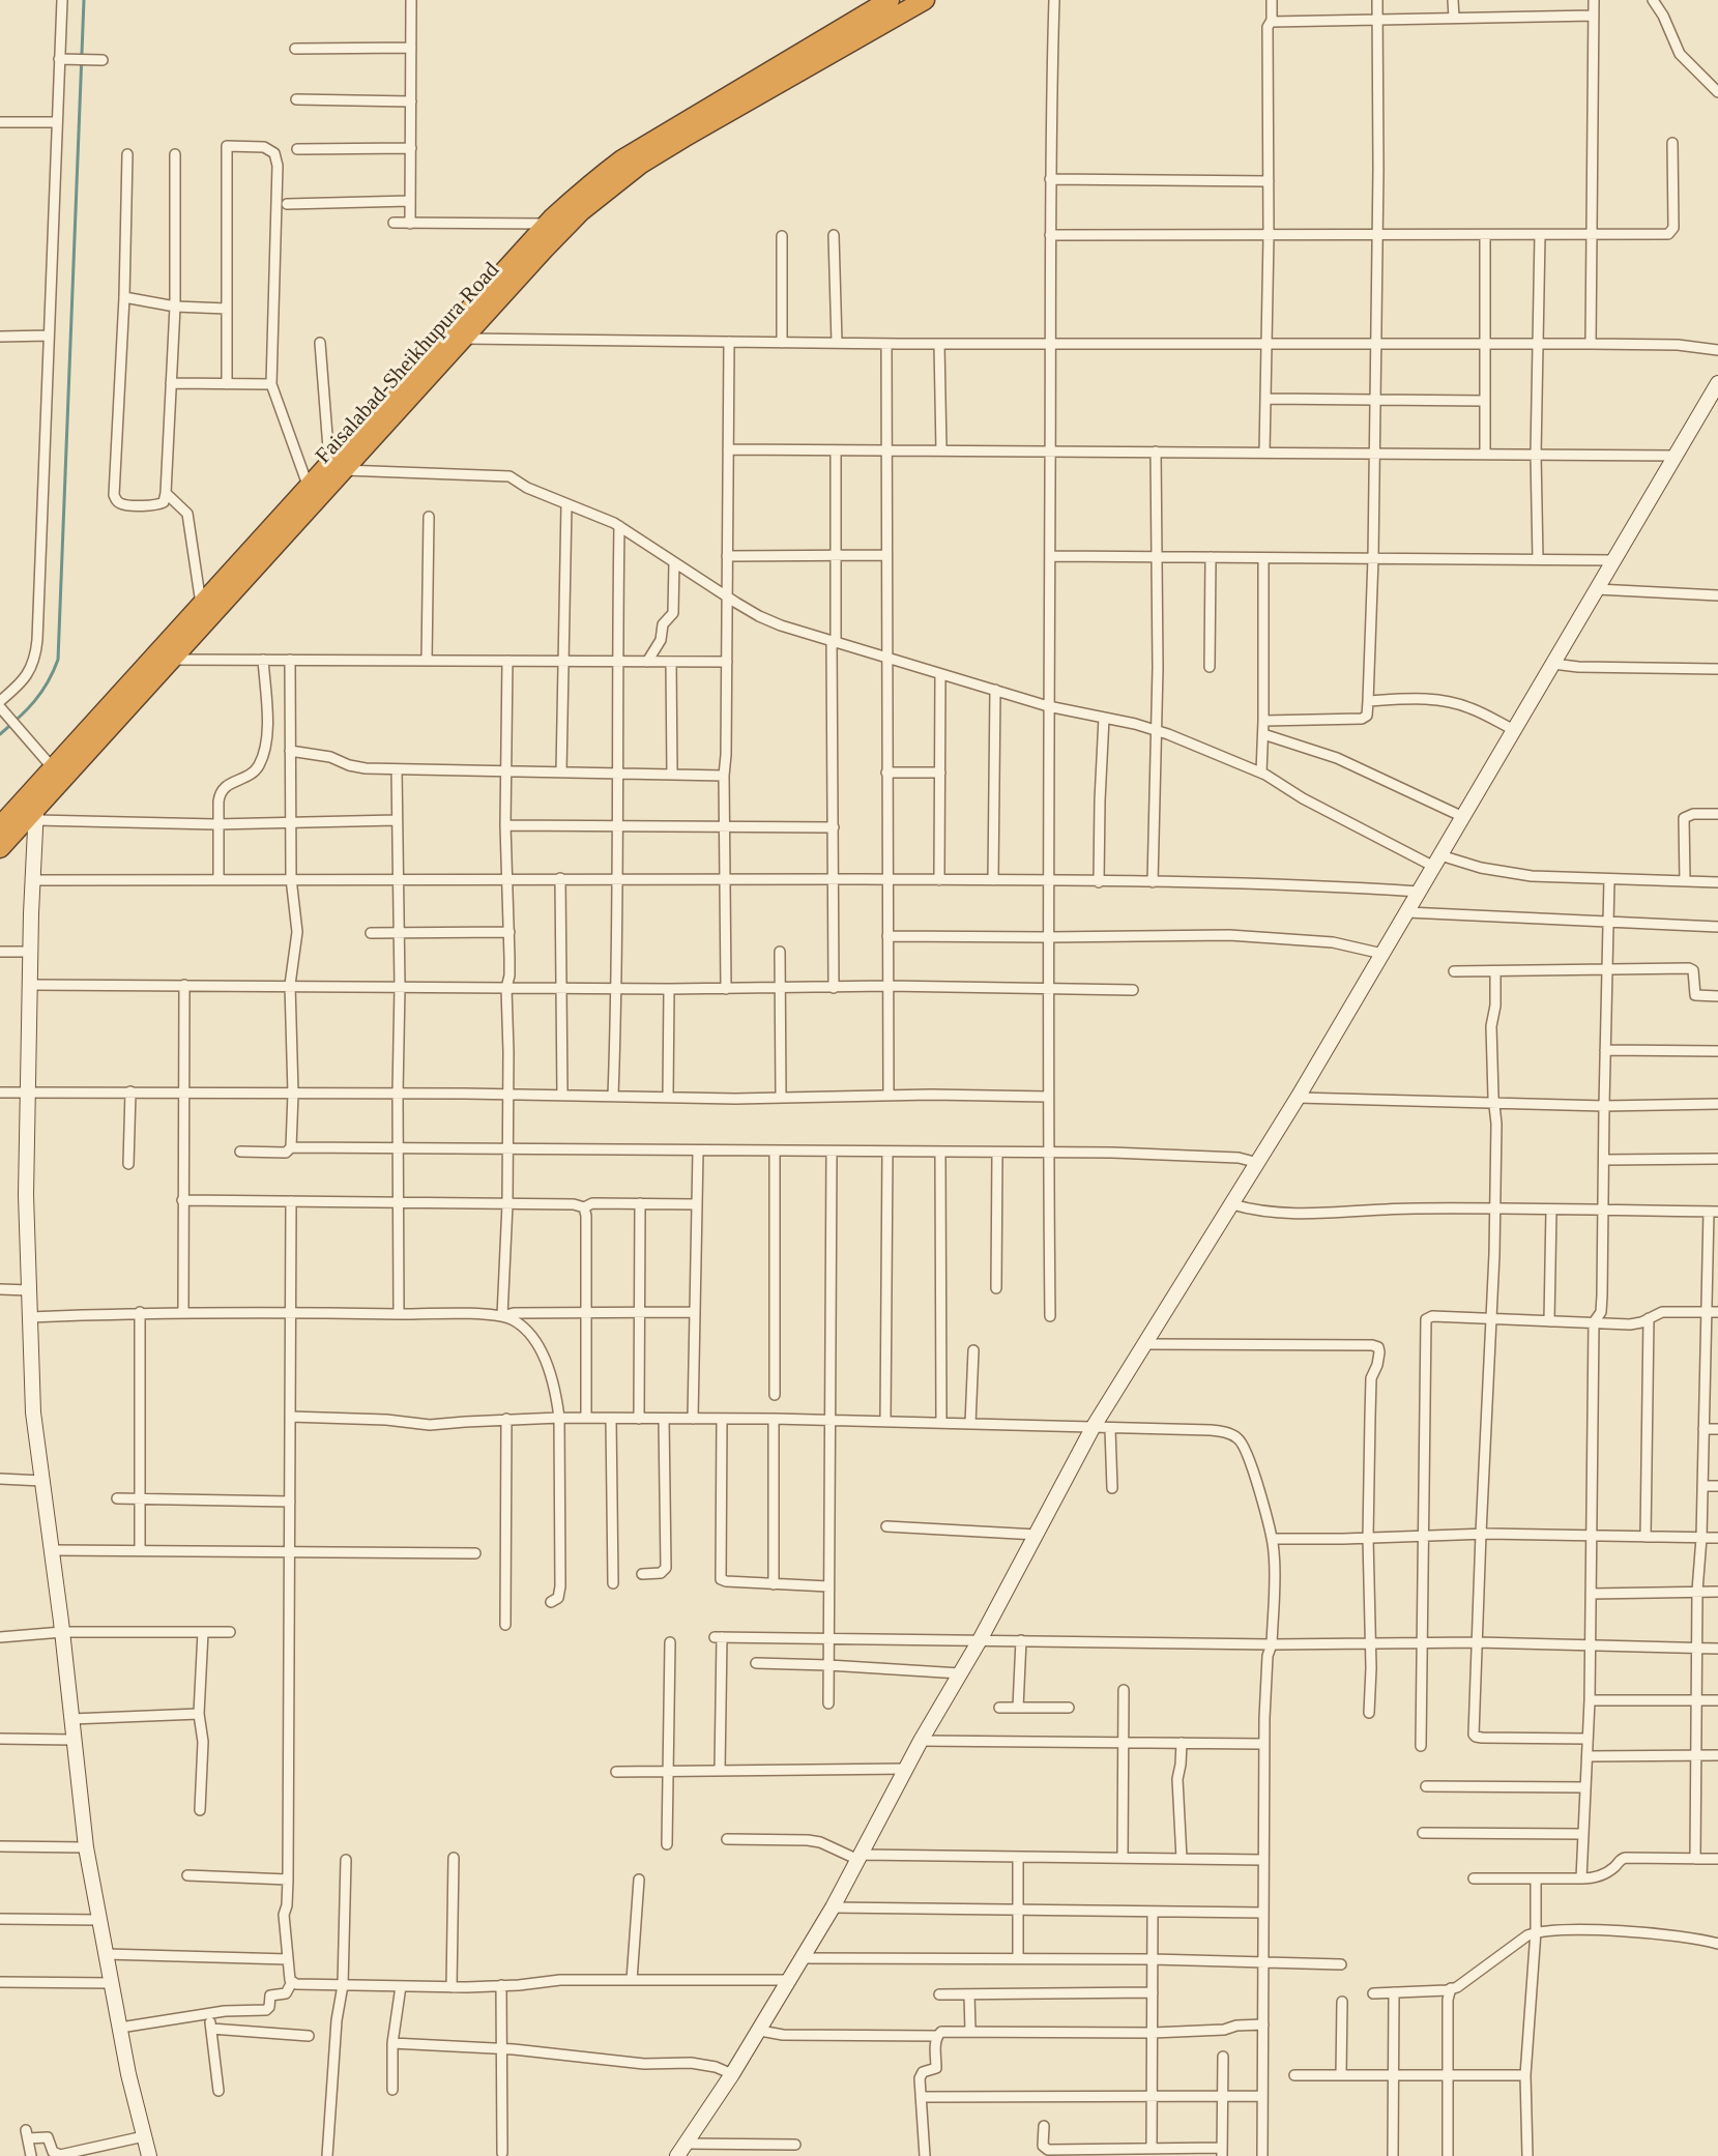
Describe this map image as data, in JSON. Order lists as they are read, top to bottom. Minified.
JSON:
{"streets":{"highway":["Faisalabad-Sheikhupura Road"]}}
